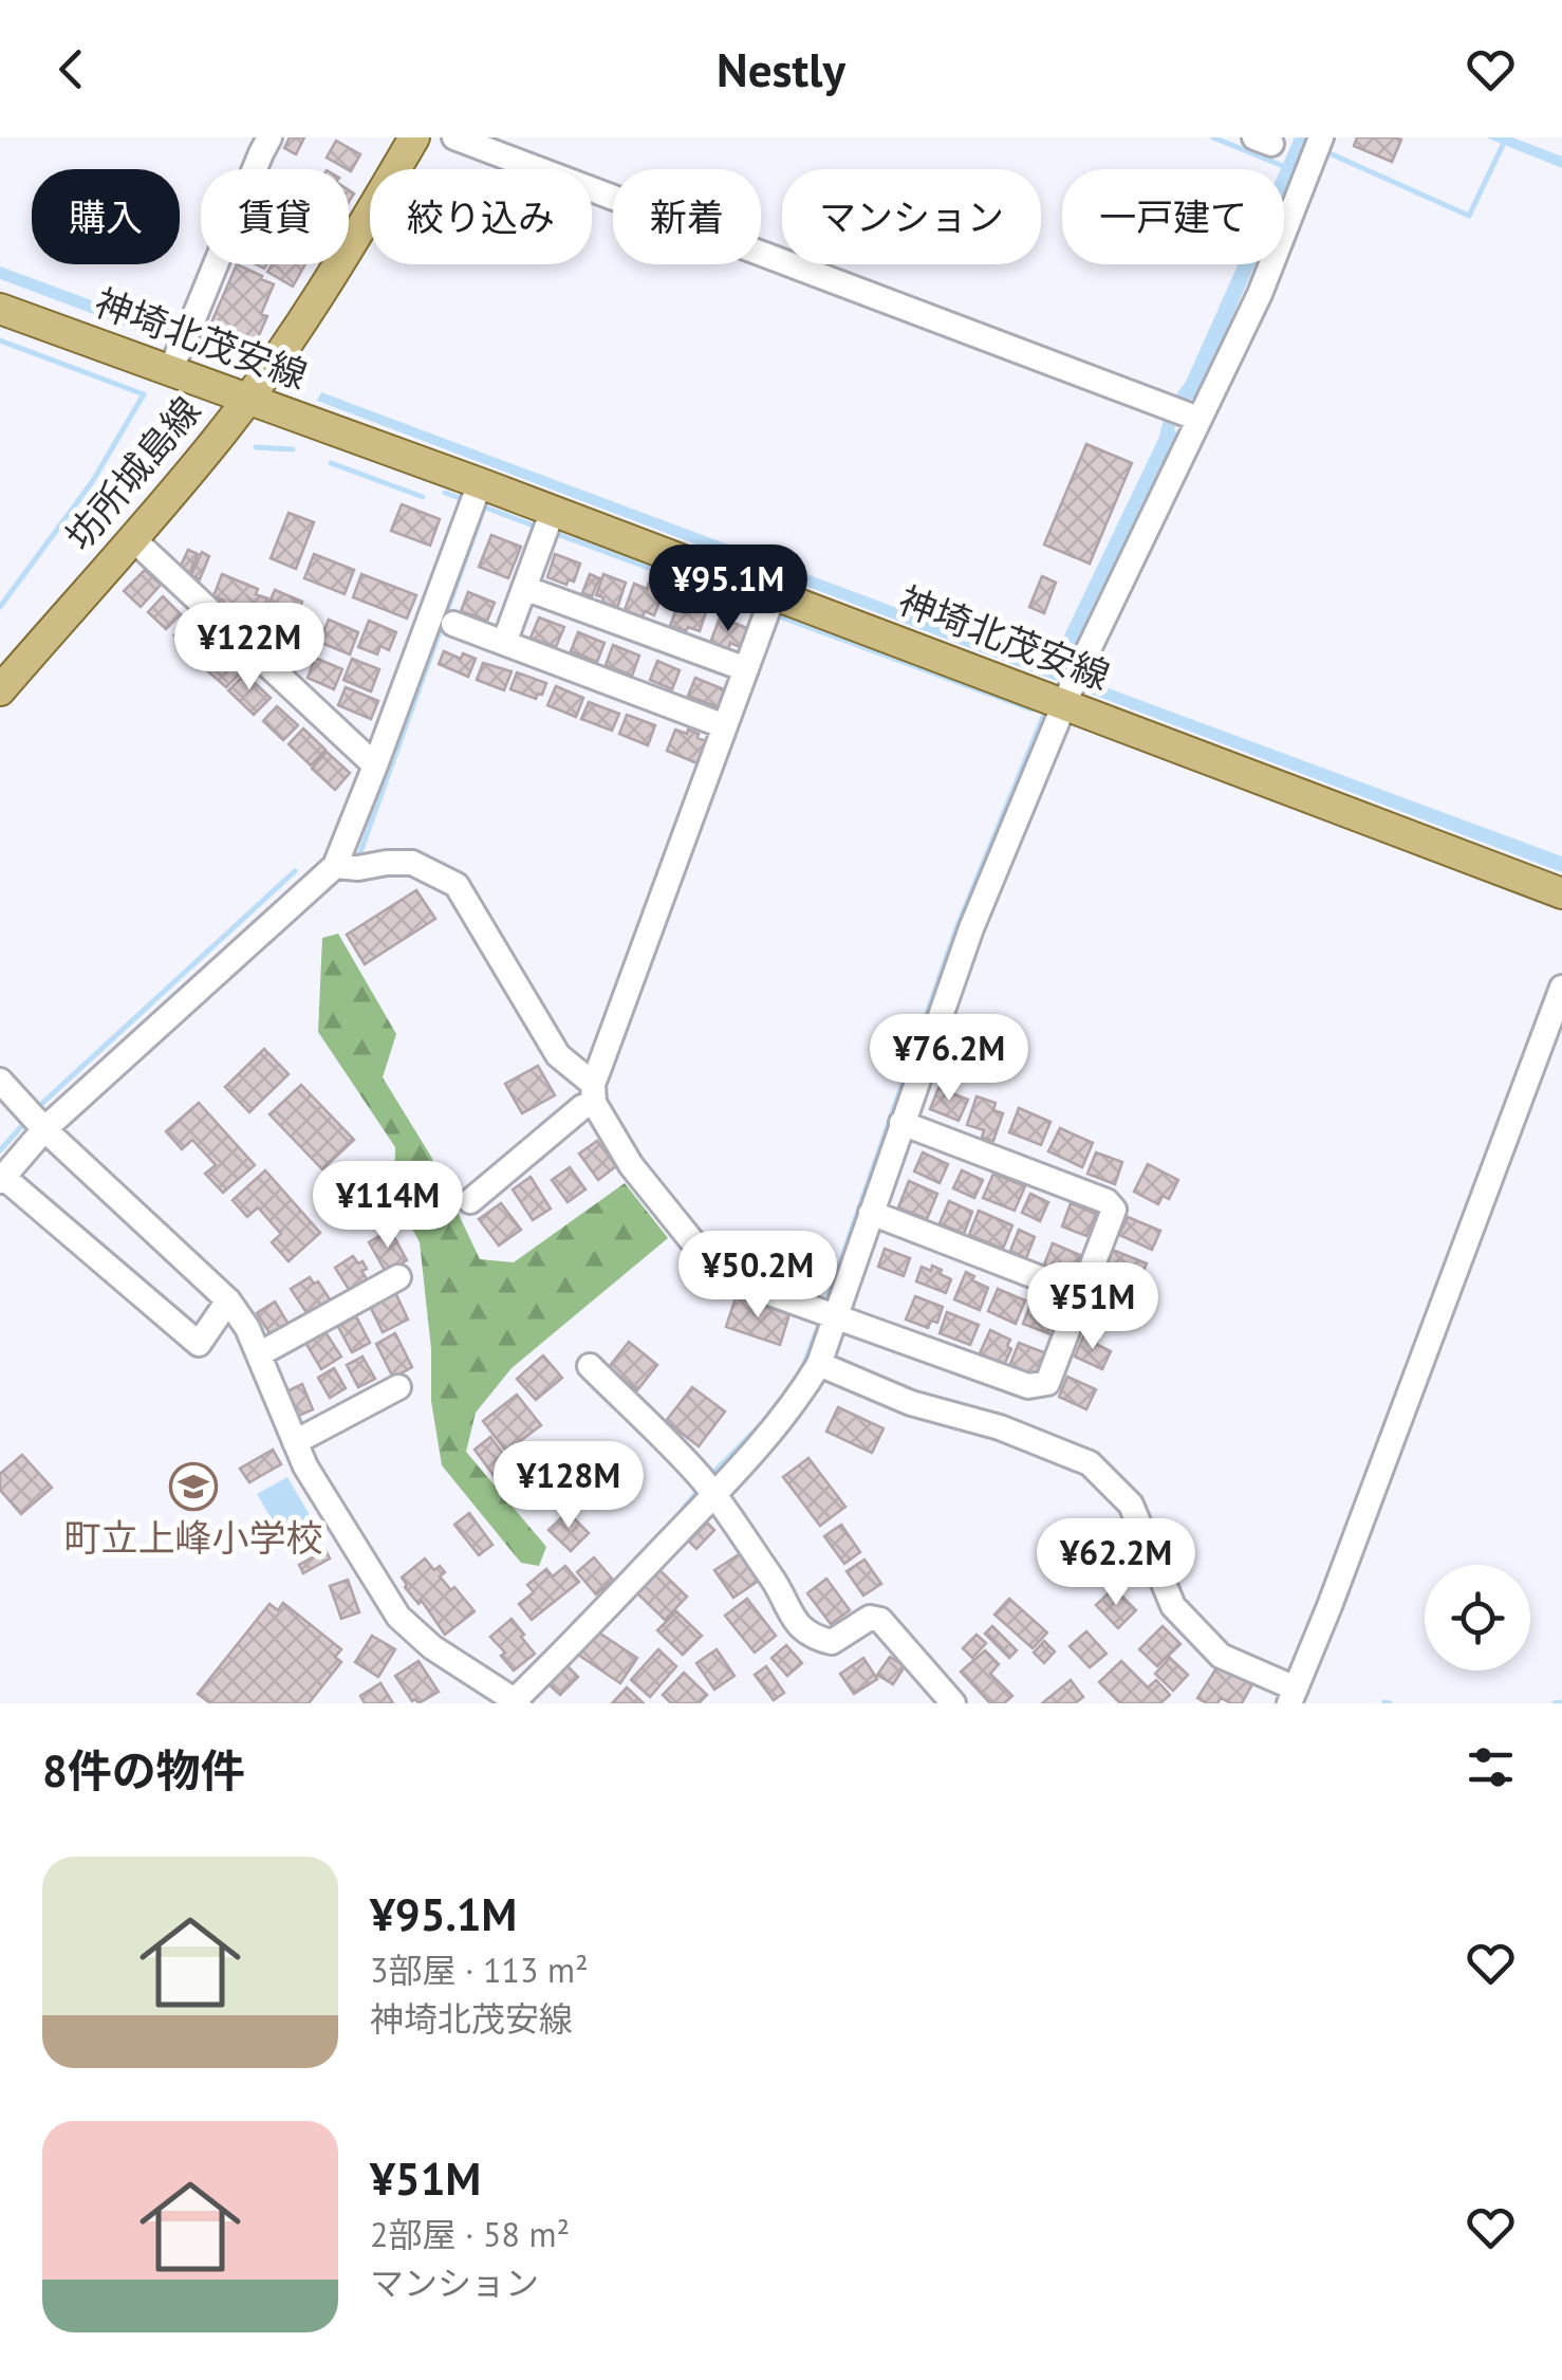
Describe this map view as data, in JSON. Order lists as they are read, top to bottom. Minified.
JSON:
{"streets":{"main road":["神埼北茂安線","坊所城島線"]},"crossings":[["神埼北茂安線","坊所城島線"]],"places":{"school or university":["町立上峰小学校"]},"page":{"header":"Nestly","chip":["購入","賃貸","絞り込み","新着","マンション","一戸建て"],"price":["¥95.1M","¥122M","¥76.2M","¥114M","¥50.2M","¥51M","¥128M","¥62.2M"],"heading":"8件の物件","list":[{"name":"¥95.1M","note":"3部屋 · 113 m² · 神埼北茂安線"},{"name":"¥51M","note":"2部屋 · 58 m² · マンション"}]}}
